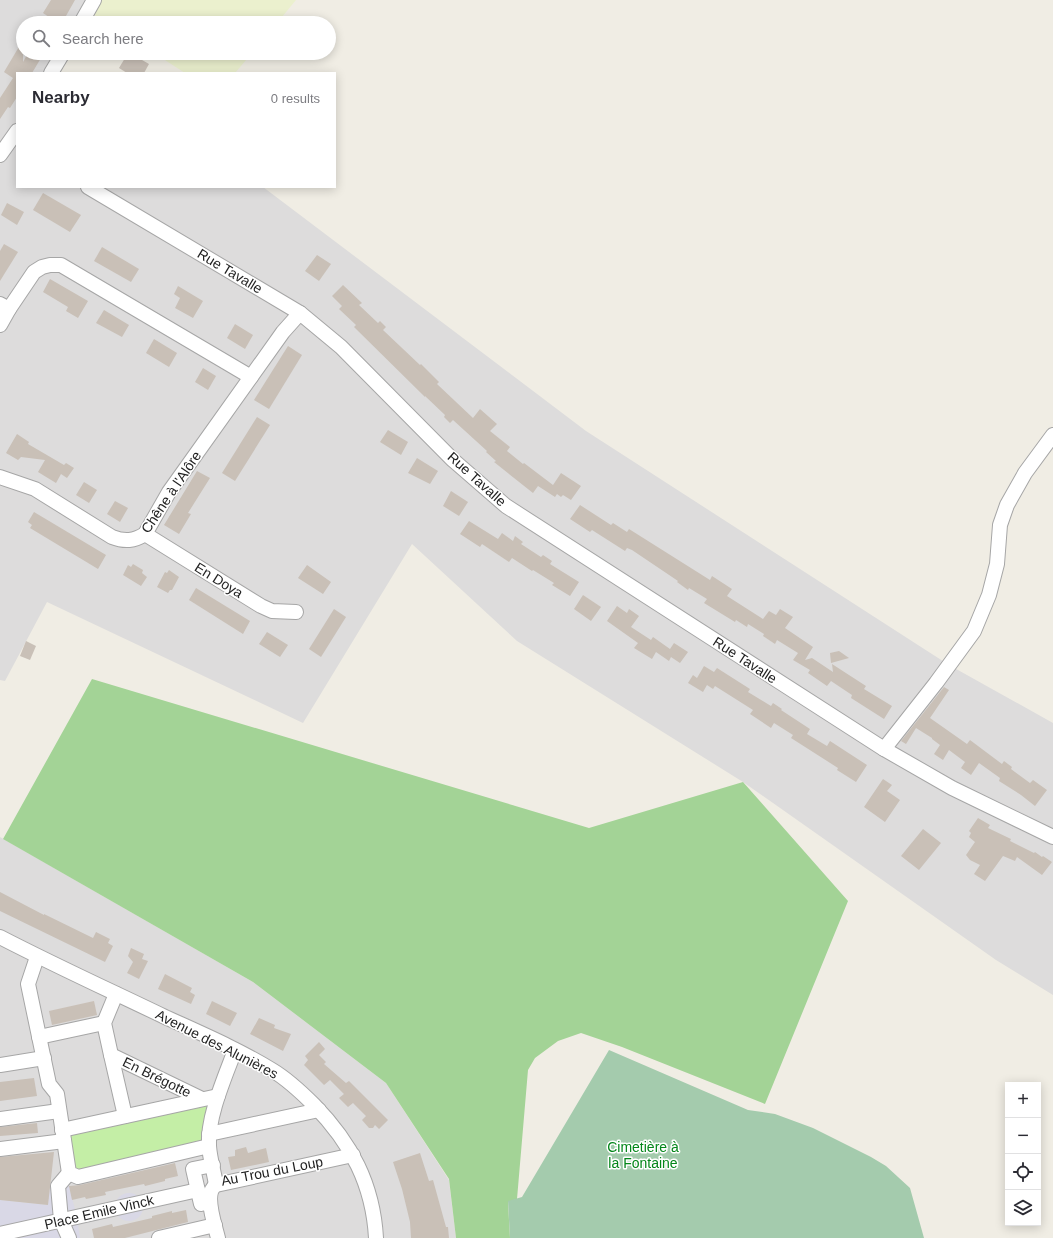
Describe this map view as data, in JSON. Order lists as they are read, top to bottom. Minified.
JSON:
{"streets":{"street":["Rue Tavalle","Chêne à l'Alôre","En Doya","Avenue des Alunières","En Brégotte","Au Trou du Loup","Place Emile Vinck"]},"crossings":[["Rue Tavalle","Chêne à l'Alôre"],["Chêne à l'Alôre","En Doya"],["Avenue des Alunières","Au Trou du Loup"],["En Brégotte","Au Trou du Loup"]],"parks":["Cimetière à la Fontaine"],"page":{"search":"Search here","heading":["Nearby","0 results"],"map_buttons":["+","−"]}}
